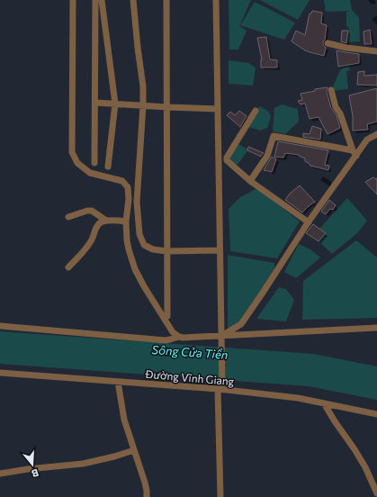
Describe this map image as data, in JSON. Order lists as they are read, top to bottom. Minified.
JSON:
{"streets":{"street":["Đường Vĩnh Giang"]},"water":["Sông Cửa Tiền"],"north":"bottom"}
